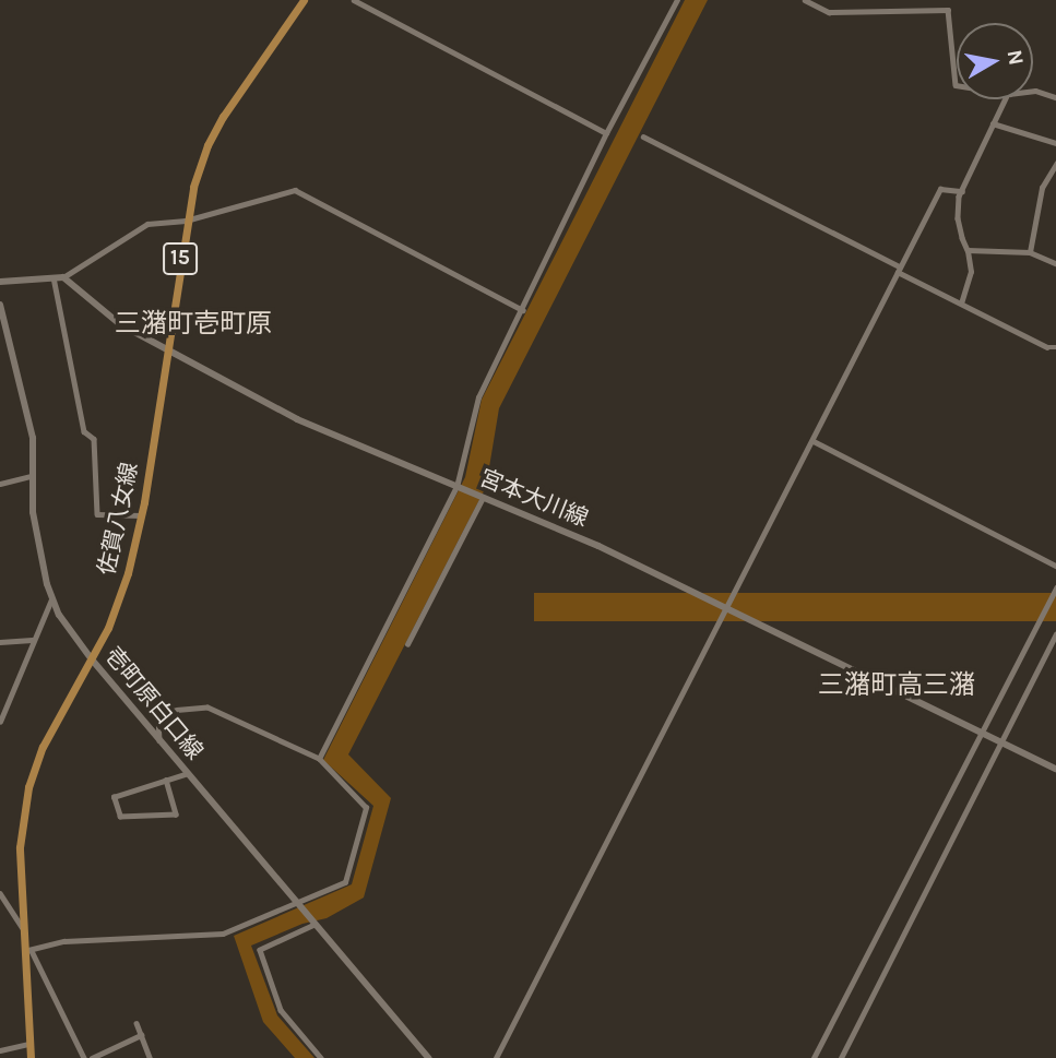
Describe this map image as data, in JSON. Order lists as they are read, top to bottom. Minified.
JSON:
{"streets":{"main road":["15","宮本大川線","佐賀八女線","壱町原白口線"]},"crossings":[["宮本大川線","佐賀八女線"],["佐賀八女線","壱町原白口線"]],"districts":["三潴町壱町原","三潴町高三潴"],"north":"right"}
